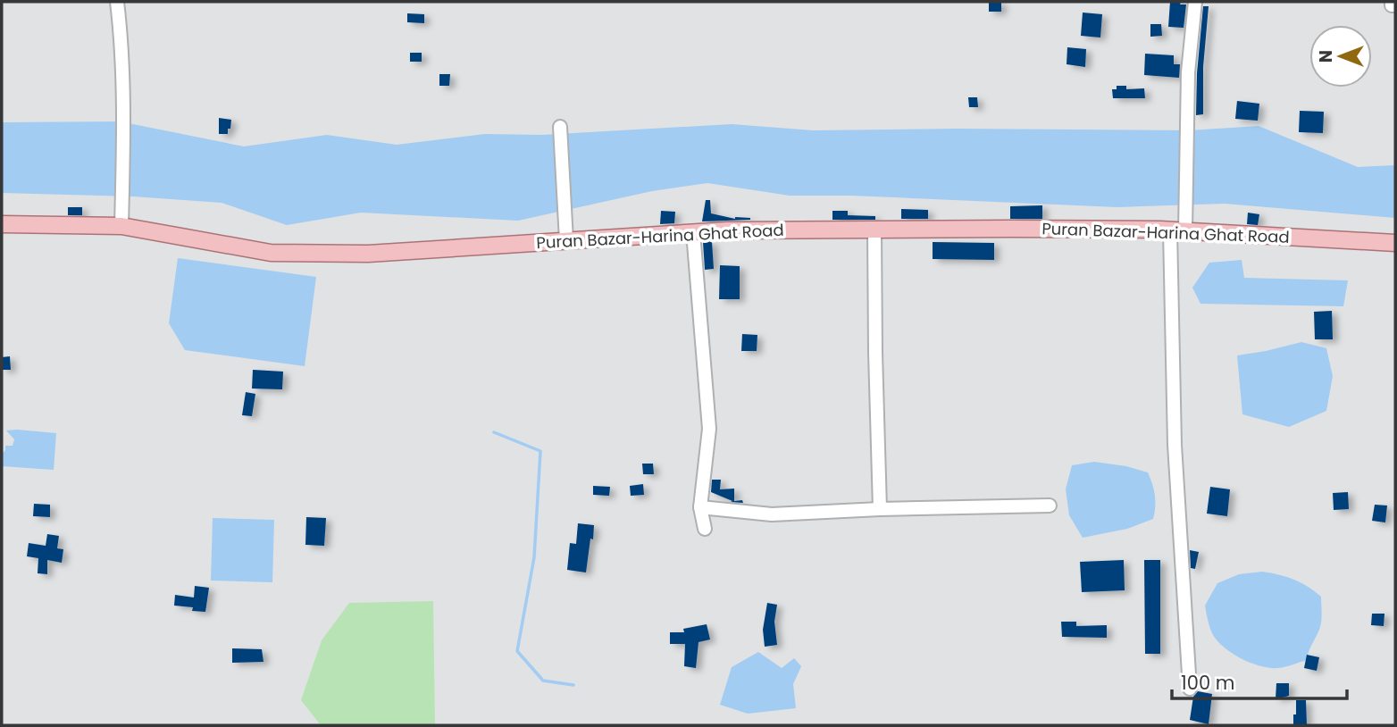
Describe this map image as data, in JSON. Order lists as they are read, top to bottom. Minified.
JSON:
{"streets":{"main road":["Puran Bazar-Harina Ghat Road"]},"scale_bar":"100 m","north":"left"}
